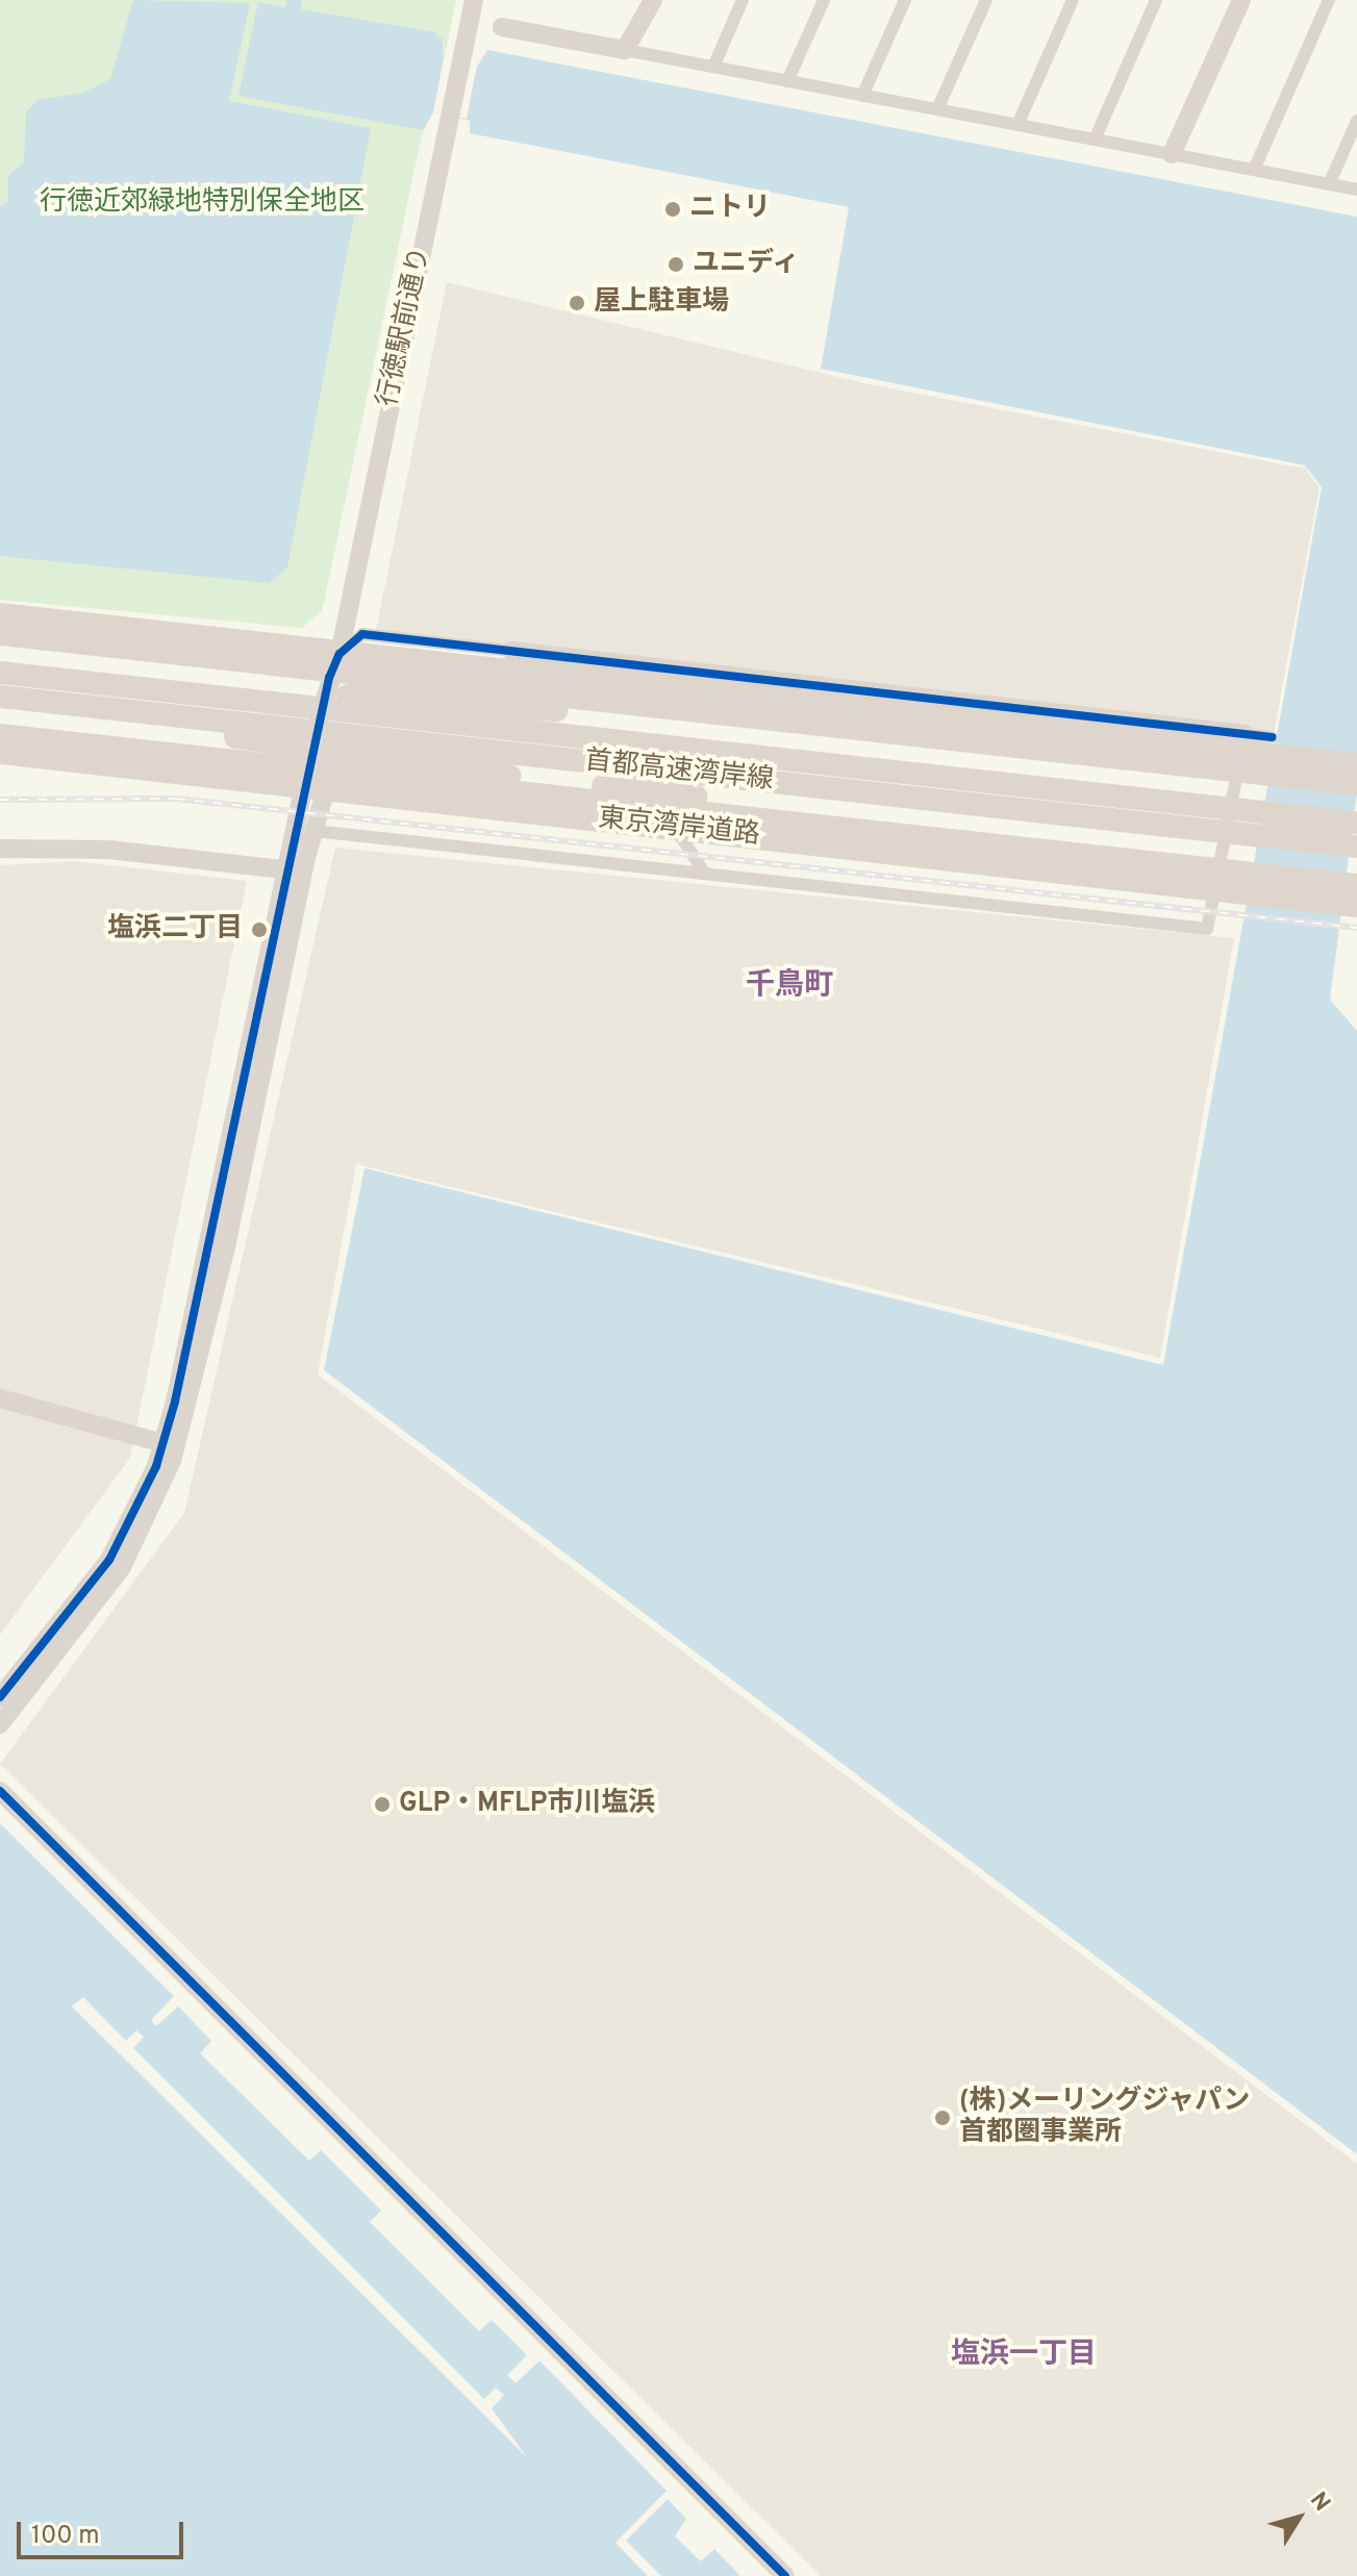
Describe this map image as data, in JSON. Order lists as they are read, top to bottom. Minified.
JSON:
{"streets":{"highway":["首都高速湾岸線","東京湾岸道路"],"street":["行徳駅前通り"]},"districts":["千鳥町","塩浜一丁目"],"parks":["行徳近郊緑地特別保全地区"],"places":["ニトリ","ユニディ","屋上駐車場","塩浜二丁目","GLP・MFLP市川塩浜","(株)メーリングジャパン 首都圏事業所"],"scale_bar":"100 m","north":"top right"}
